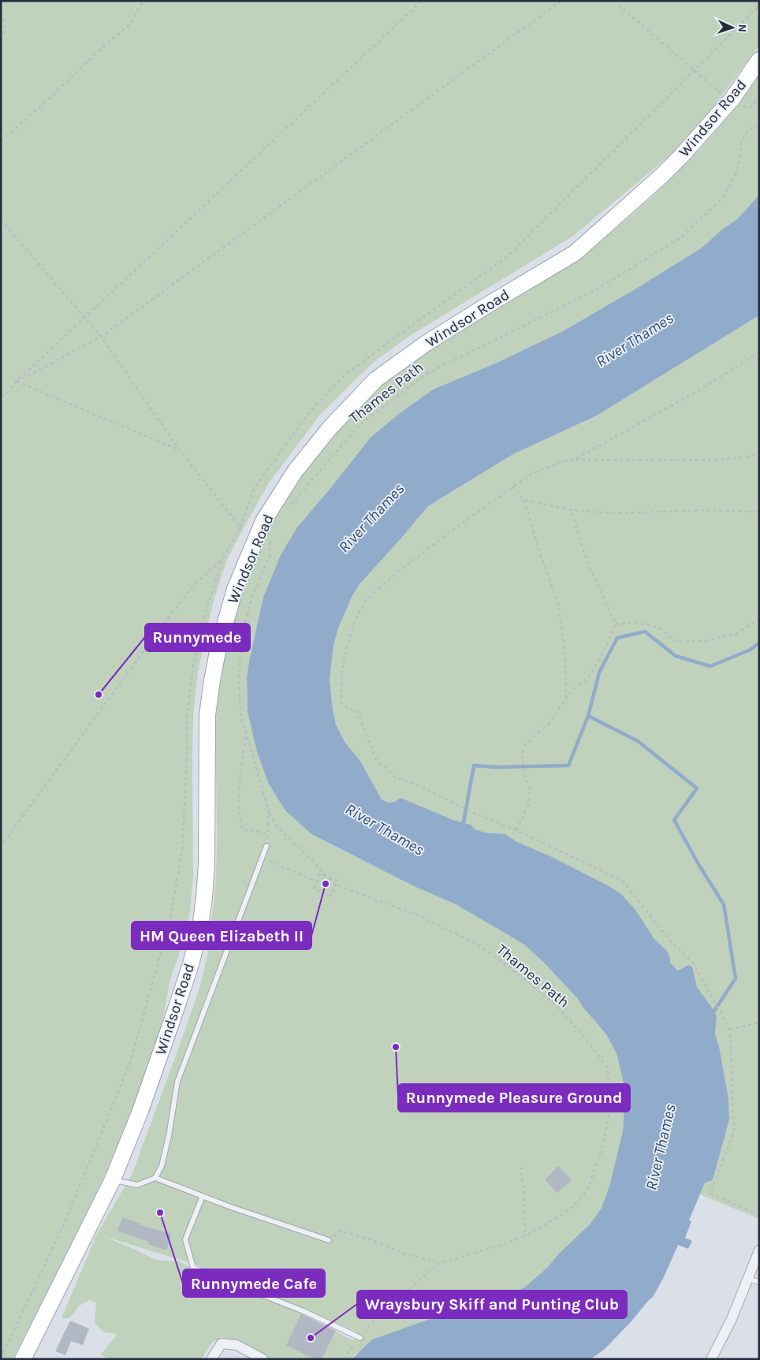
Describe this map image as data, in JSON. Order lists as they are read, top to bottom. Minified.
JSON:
{"streets":{"main road":["Windsor Road"],"path":["Thames Path"]},"water":["River Thames"],"places":["Runnymede","HM Queen Elizabeth II","Runnymede Pleasure Ground","Runnymede Cafe","Wraysbury Skiff and Punting Club"],"north":"right"}
